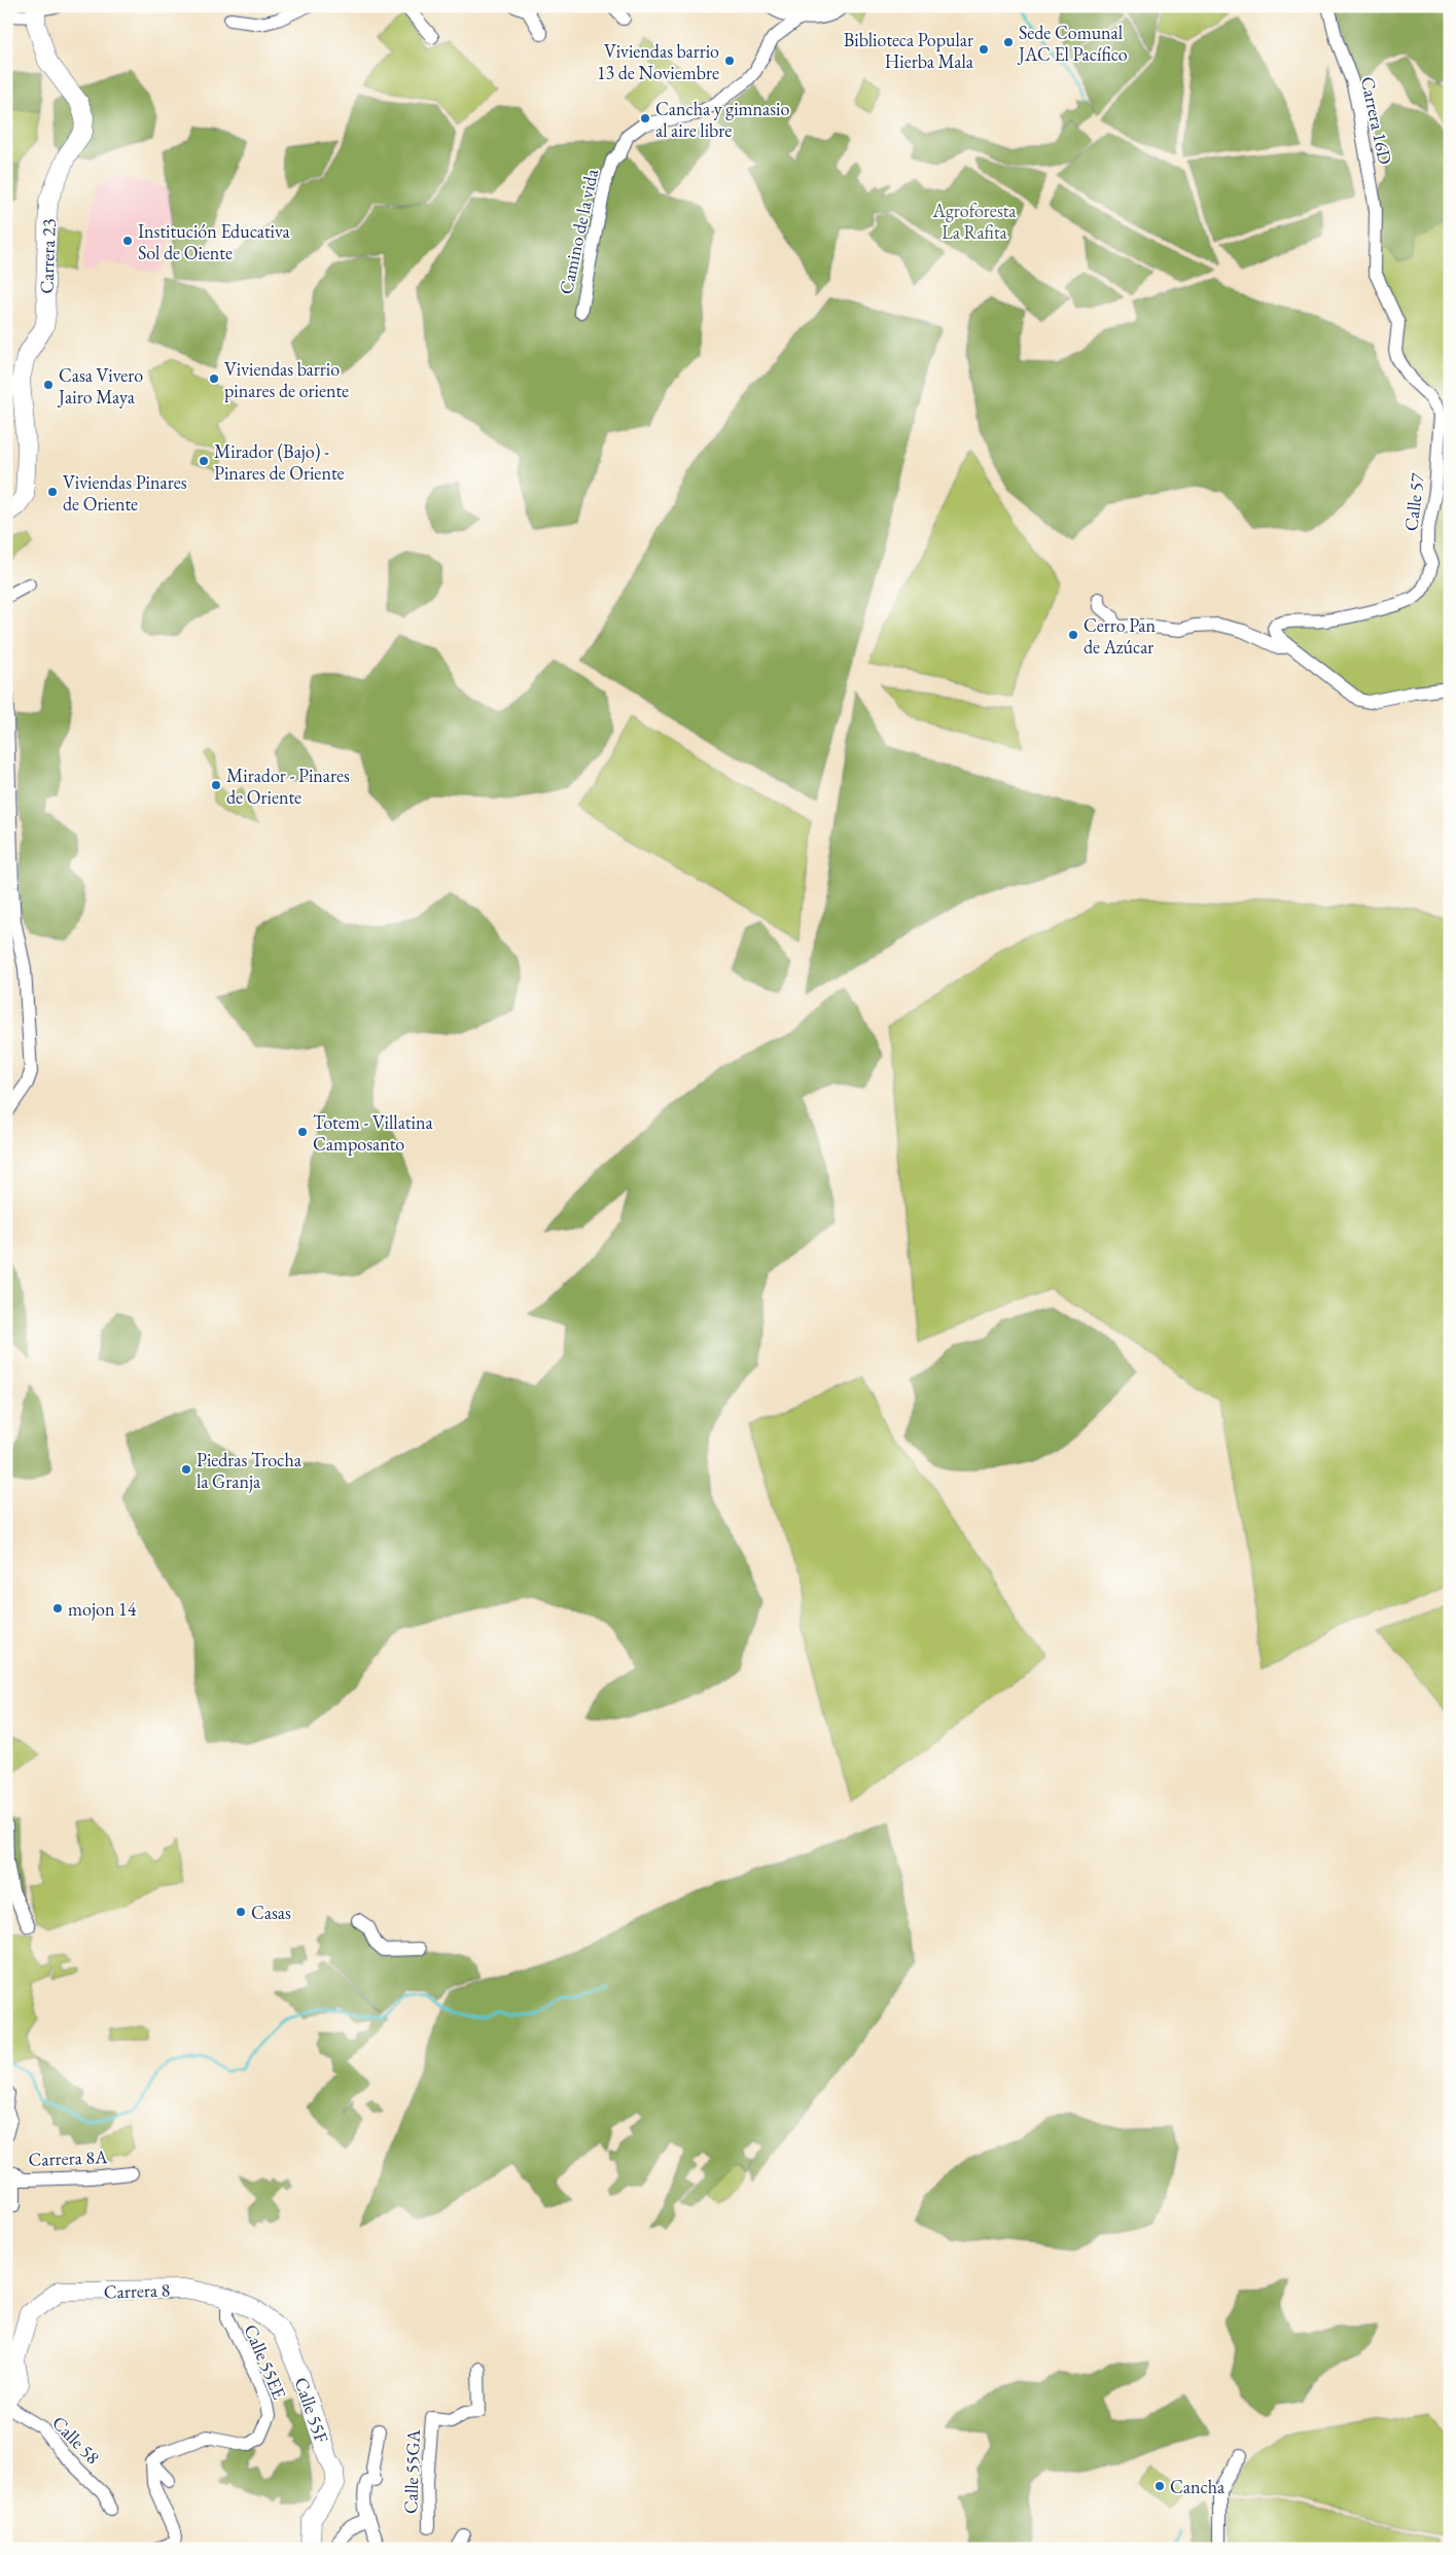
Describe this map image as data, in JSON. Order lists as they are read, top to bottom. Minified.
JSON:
{"streets":{"street":["Carrera 16D","Camino de la vida","Carrera 23","Calle 57","Carrera 8A","Carrera 8","Calle 55EE","Calle 55F","Calle 58","Calle 55GA"]},"crossings":[["Carrera 16D","Calle 57"],["Carrera 8","Calle 55EE"],["Carrera 8","Calle 55F"],["Calle 55EE","Calle 55F"]],"parks":["Agroforesta La Rafita"],"places":["Sede Comunal JAC El Pacífico","Biblioteca Popular Hierba Mala","Viviendas barrio 13 de Noviembre","Cancha y gimnasio al aire libre","Institución Educativa Sol de Oiente","Viviendas barrio pinares de oriente","Casa Vivero Jairo Maya","Mirador (Bajo) - Pinares de Oriente","Viviendas Pinares de Oriente","Cerro Pan de Azúcar","Mirador - Pinares de Oriente","Totem - Villatina Camposanto","Piedras Trocha la Granja","mojon 14","Casas","Cancha"]}
